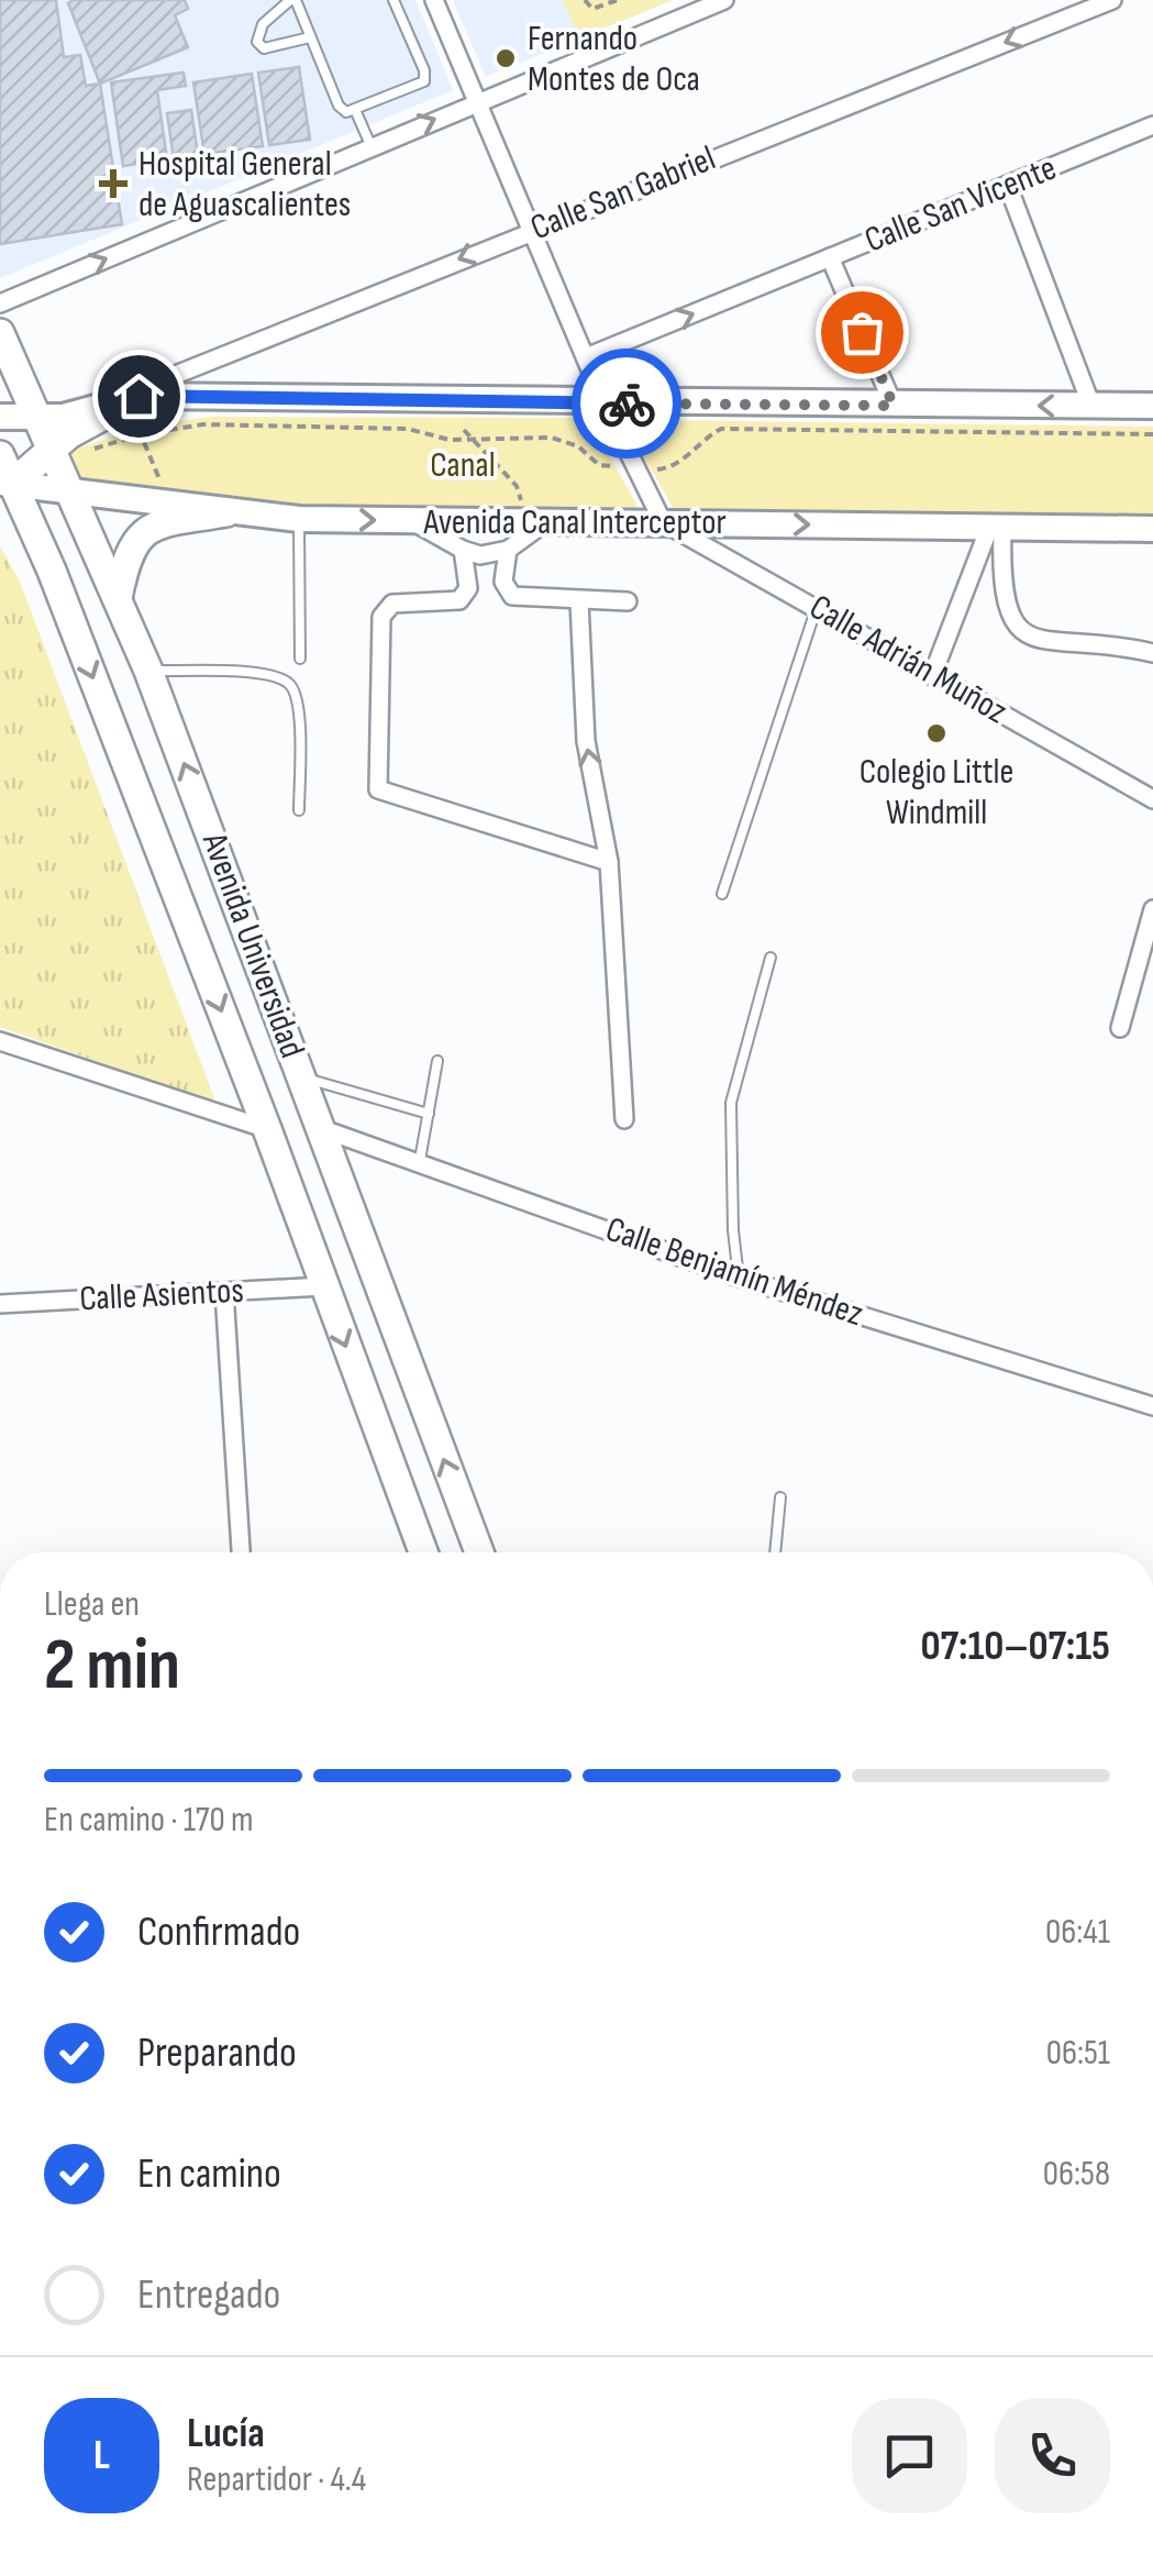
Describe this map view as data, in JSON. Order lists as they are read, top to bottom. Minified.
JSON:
{"streets":{"main road":["Avenida Universidad"],"street":["Calle San Gabriel","Calle San Vicente","Avenida Canal Interceptor","Calle Adrián Muñoz","Calle Benjamín Méndez","Calle Asientos"]},"crossings":[["Avenida Canal Interceptor","Calle Adrián Muñoz"],["Avenida Canal Interceptor","Avenida Universidad"],["Avenida Universidad","Calle Benjamín Méndez"],["Avenida Universidad","Calle Asientos"]],"parks":["Canal"],"places":{"other":["Fernando Montes de Oca","Colegio Little Windmill"],"health":["Hospital General de Aguascalientes"]},"page":{"heading":["2 min","Llega en","07:10–07:15"],"panel":["Lucía","Repartidor · 4.4"],"bar":"En camino · 170 m","list":[["Confirmado","06:41"],["Preparando","06:51"],["En camino","06:58"],"Entregado"],"round":"L"}}
